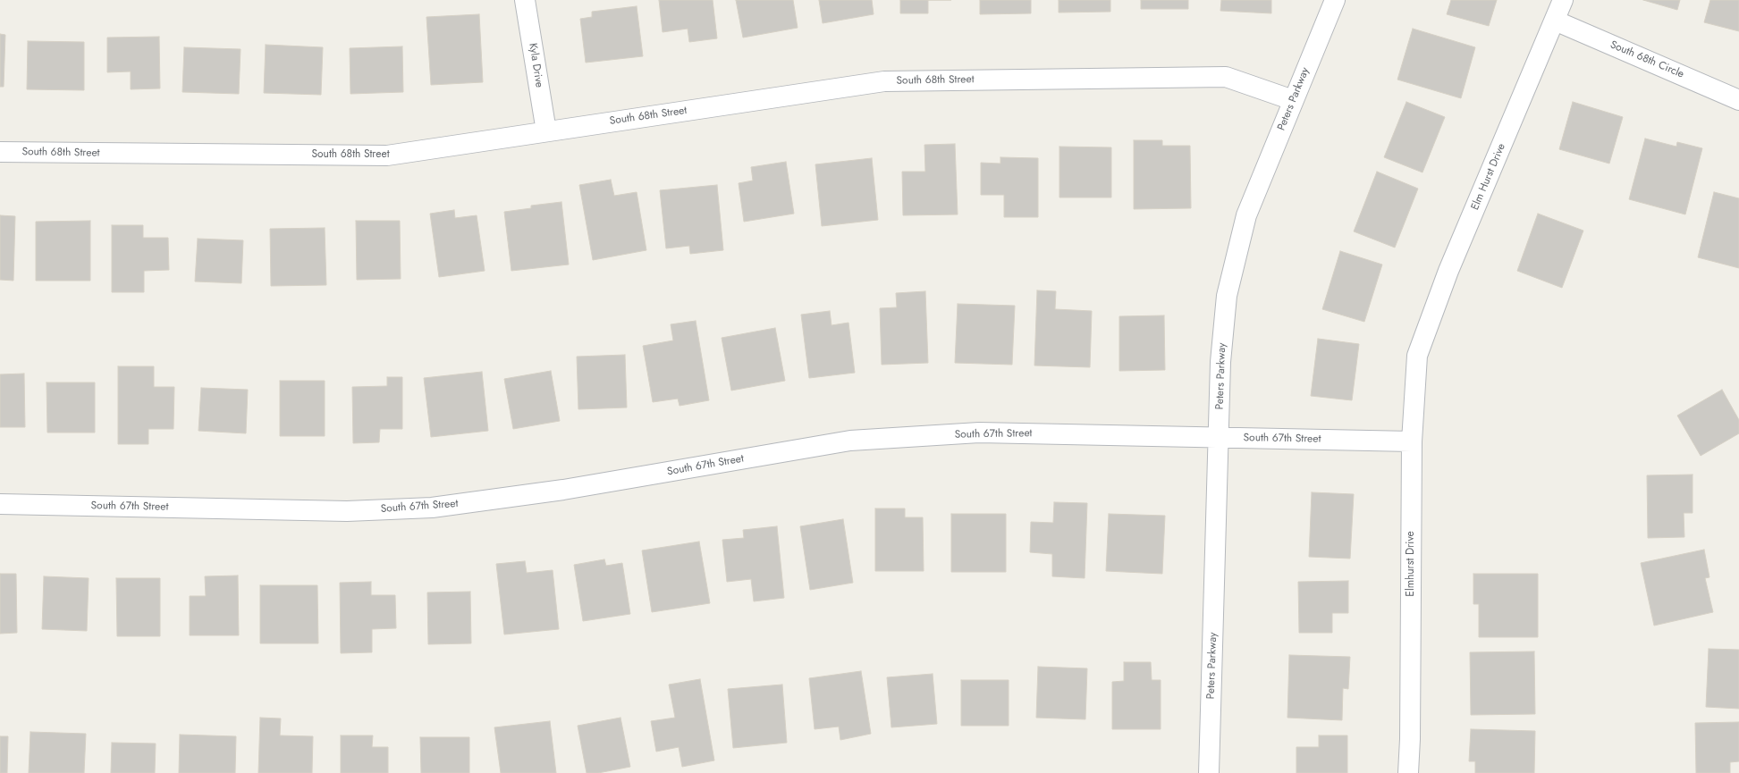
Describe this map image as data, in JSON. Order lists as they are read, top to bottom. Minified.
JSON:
{"streets":{"street":["South 68th Circle","Kyla Drive","South 68th Street","Peters Parkway","Elm Hurst Drive","South 67th Street","Elmhurst Drive"]},"crossings":[["South 68th Circle","Elm Hurst Drive"],["Kyla Drive","South 68th Street"],["South 68th Street","Peters Parkway"],["Peters Parkway","South 67th Street"],["Elm Hurst Drive","Elmhurst Drive"],["South 67th Street","Elmhurst Drive"]]}
